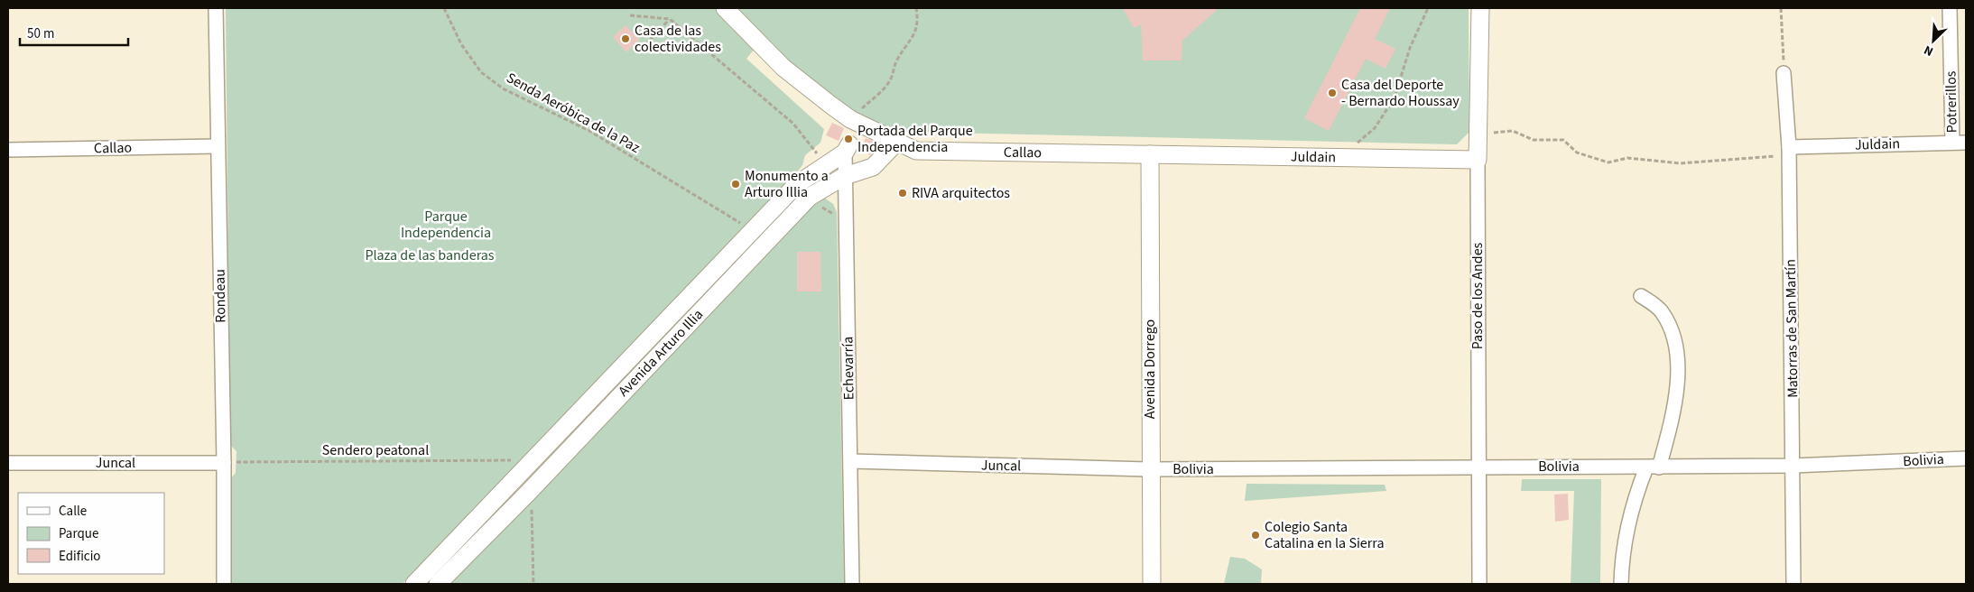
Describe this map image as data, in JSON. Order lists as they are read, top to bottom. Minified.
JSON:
{"streets":{"street":["Potrerillos","Juldain","Callao","Rondeau","Paso de los Andes","Matorras de San Martín","Avenida Arturo Illia","Echevarría","Avenida Dorrego","Bolivia","Juncal"],"path":["Senda Aeróbica de la Paz","Sendero peatonal"]},"crossings":[["Potrerillos","Juldain"],["Juldain","Callao"],["Juldain","Paso de los Andes"],["Juldain","Matorras de San Martín"],["Juldain","Avenida Dorrego"],["Callao","Rondeau"],["Callao","Avenida Arturo Illia"],["Callao","Echevarría"],["Callao","Avenida Dorrego"],["Rondeau","Sendero peatonal"],["Rondeau","Juncal"],["Paso de los Andes","Bolivia"],["Matorras de San Martín","Bolivia"],["Avenida Arturo Illia","Echevarría"],["Echevarría","Juncal"],["Avenida Dorrego","Bolivia"],["Avenida Dorrego","Juncal"],["Sendero peatonal","Juncal"],["Bolivia","Juncal"]],"parks":["Parque Independencia","Plaza de las banderas"],"places":["Casa de las colectividades","Casa del Deporte - Bernardo Houssay","Portada del Parque Independencia","Monumento a Arturo Illia","RIVA arquitectos","Colegio Santa Catalina en la Sierra"],"legend":["Calle","Parque","Edificio"],"scale_bar":"50 m","north":"bottom left"}
